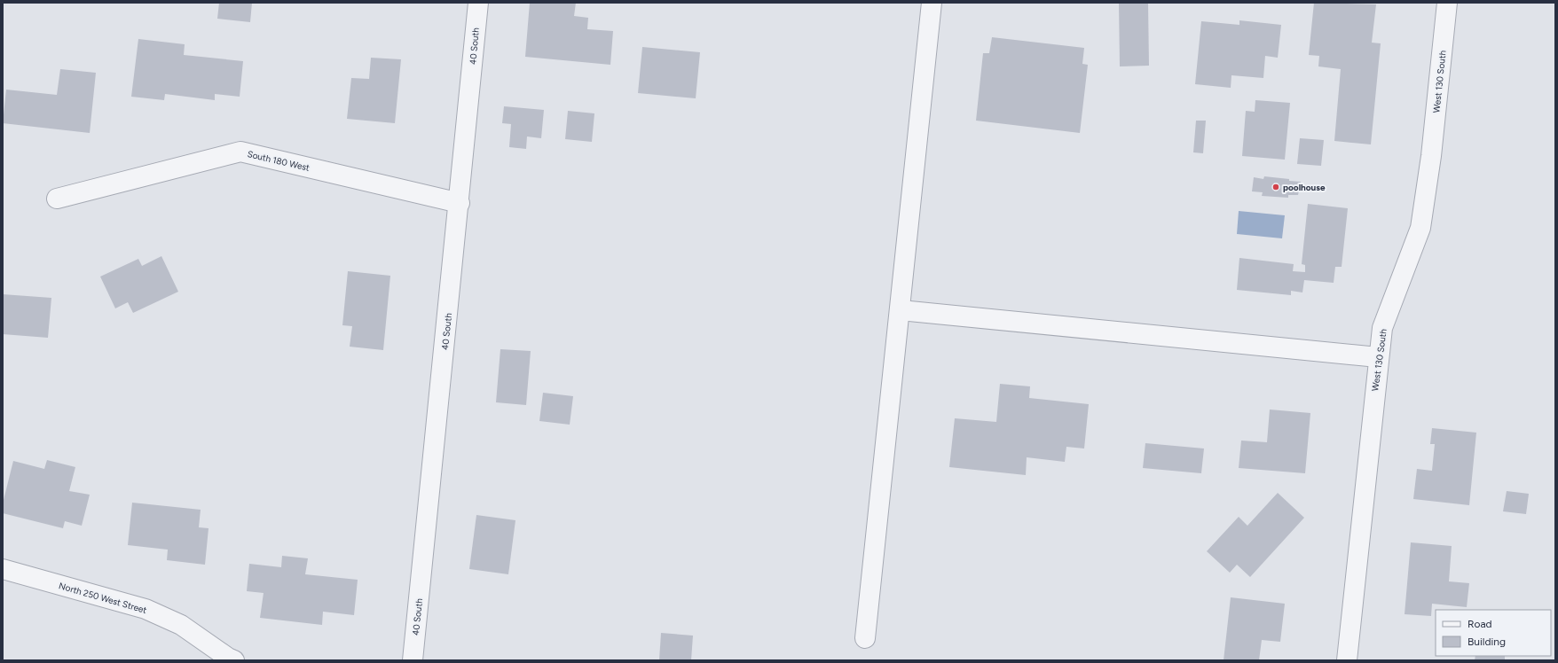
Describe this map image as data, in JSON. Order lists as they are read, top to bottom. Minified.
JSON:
{"streets":{"street":["40 South","West 130 South","South 180 West","North 250 West Street"]},"crossings":[["40 South","South 180 West"]],"places":["poolhouse"],"legend":["Road","Building"]}
